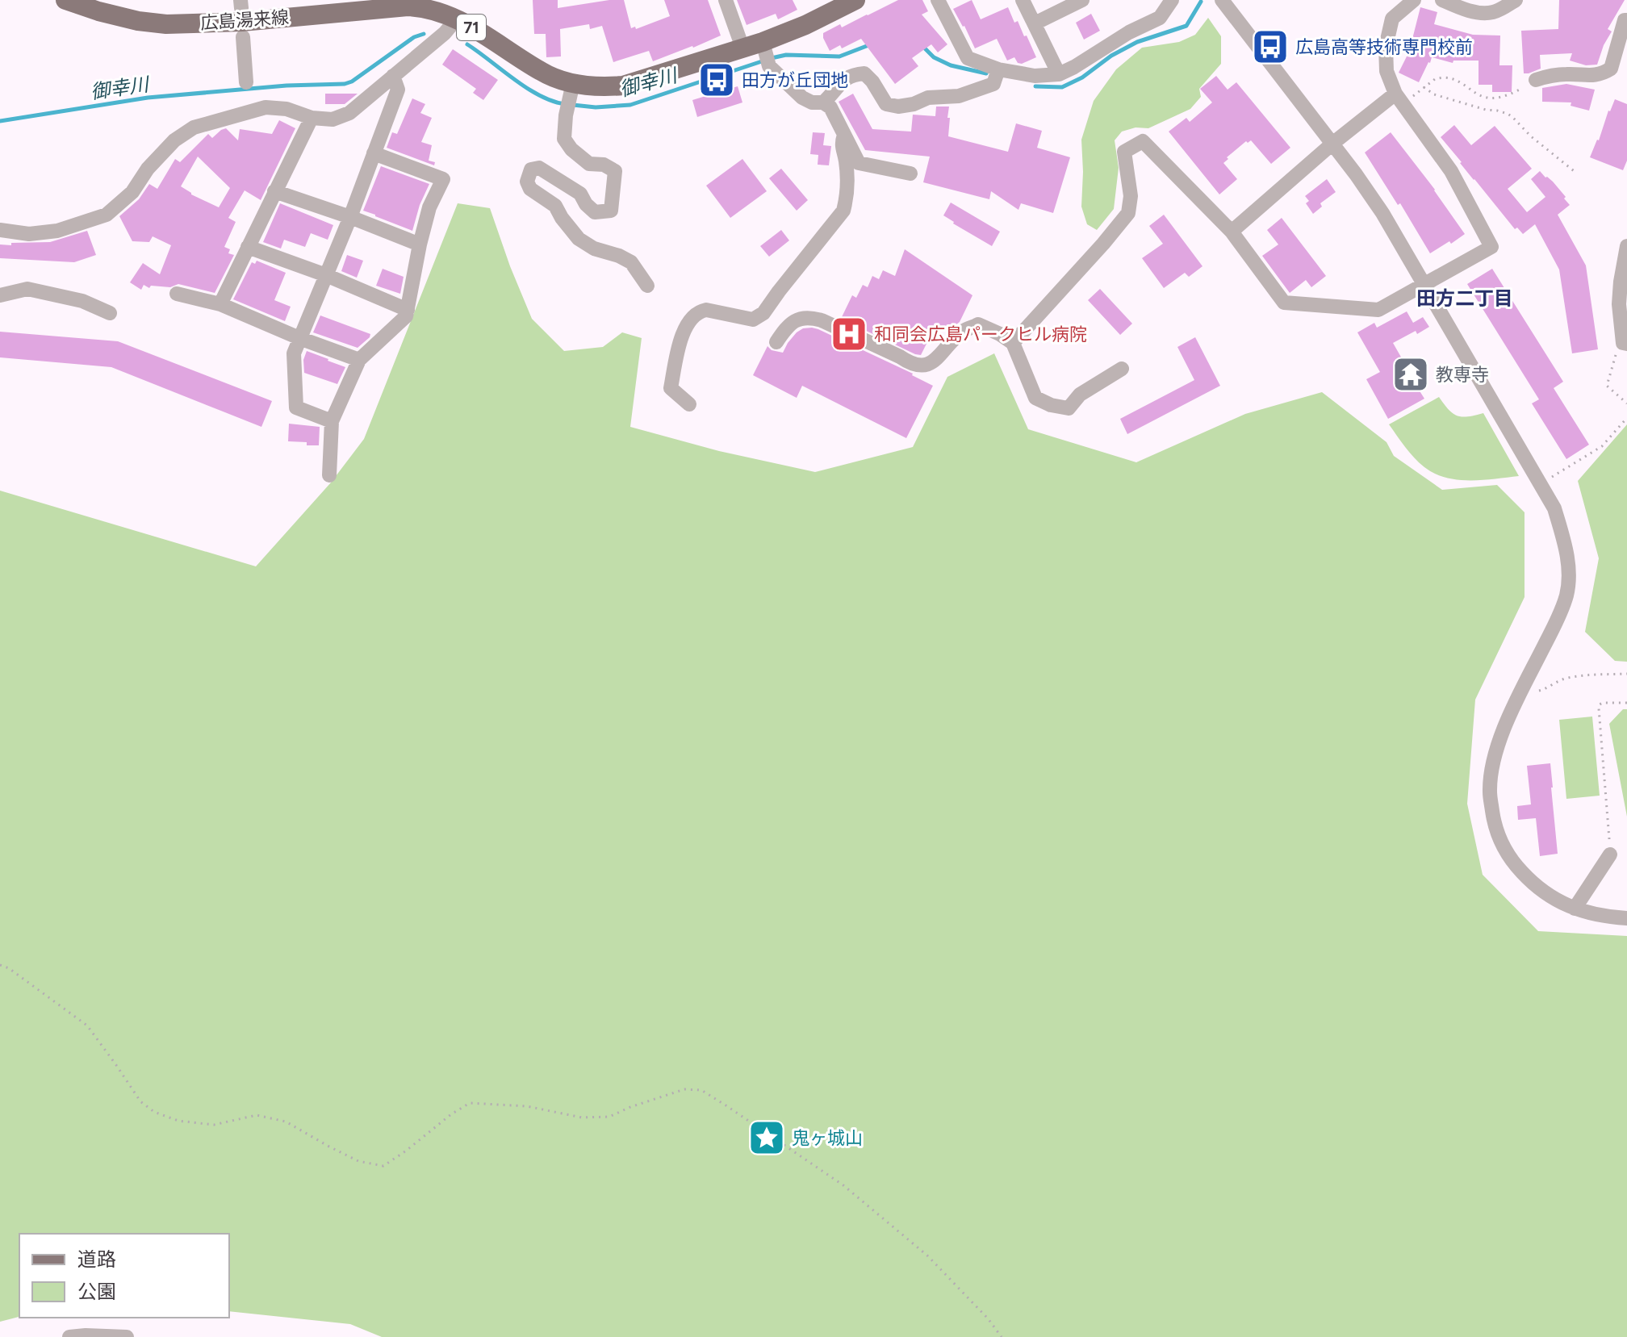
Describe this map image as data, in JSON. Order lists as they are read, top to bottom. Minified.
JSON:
{"streets":{"main road":["広島湯来線","71"]},"districts":["田方二丁目"],"water":["御幸川"],"places":{"bus stop":["広島高等技術専門校前","田方が丘団地"],"hospital":["和同会広島パークヒル病院"],"temple":["教専寺"],"place":["鬼ヶ城山"]},"legend":["道路","公園"]}
